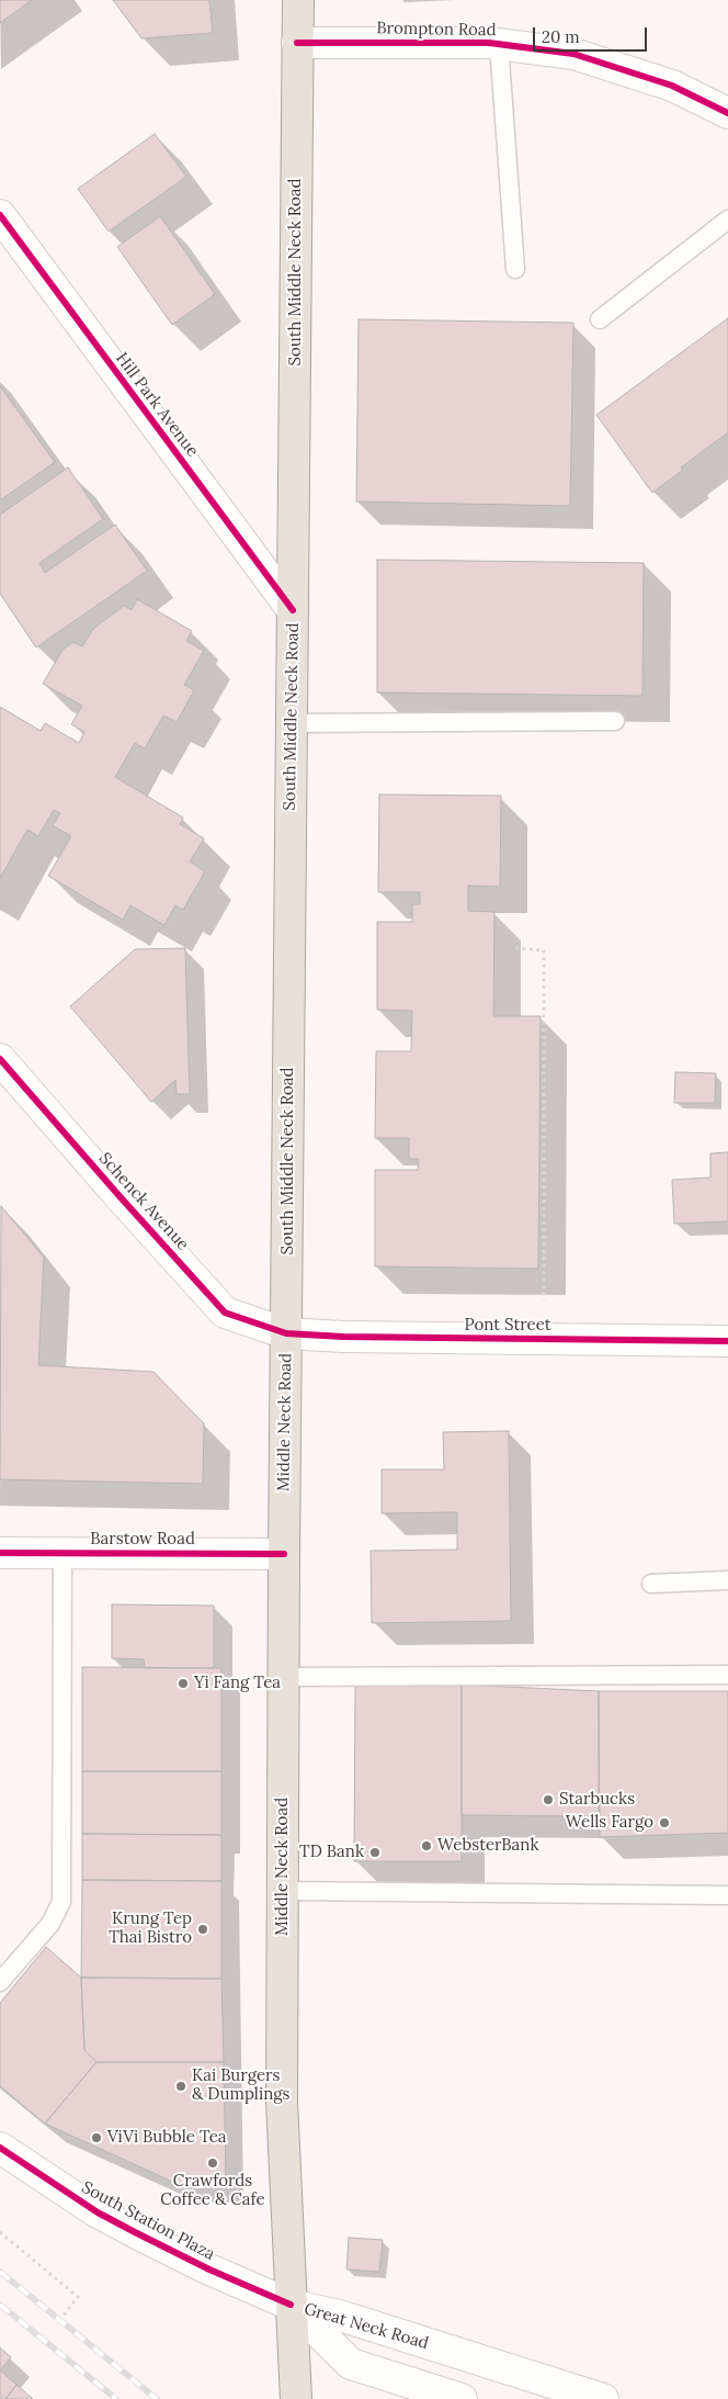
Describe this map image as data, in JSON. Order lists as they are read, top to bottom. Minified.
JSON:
{"streets":{"main road":["South Middle Neck Road","Middle Neck Road"],"street":["Brompton Road","Hill Park Avenue","Schenck Avenue","Pont Street","Barstow Road","South Station Plaza","Great Neck Road"]},"crossings":[["Brompton Road","South Middle Neck Road"],["South Middle Neck Road","Hill Park Avenue"],["South Middle Neck Road","Schenck Avenue"],["South Middle Neck Road","Pont Street"],["South Middle Neck Road","Middle Neck Road"],["Schenck Avenue","Pont Street"],["Schenck Avenue","Middle Neck Road"],["Pont Street","Middle Neck Road"],["Middle Neck Road","Barstow Road"],["Middle Neck Road","South Station Plaza"],["Middle Neck Road","Great Neck Road"],["South Station Plaza","Great Neck Road"]],"places":["Yi Fang Tea","Starbucks","Wells Fargo","WebsterBank","TD Bank","Krung Tep Thai Bistro","Kai Burgers & Dumplings","ViVi Bubble Tea","Crawfords Coffee & Cafe"],"scale_bar":"20 m"}
